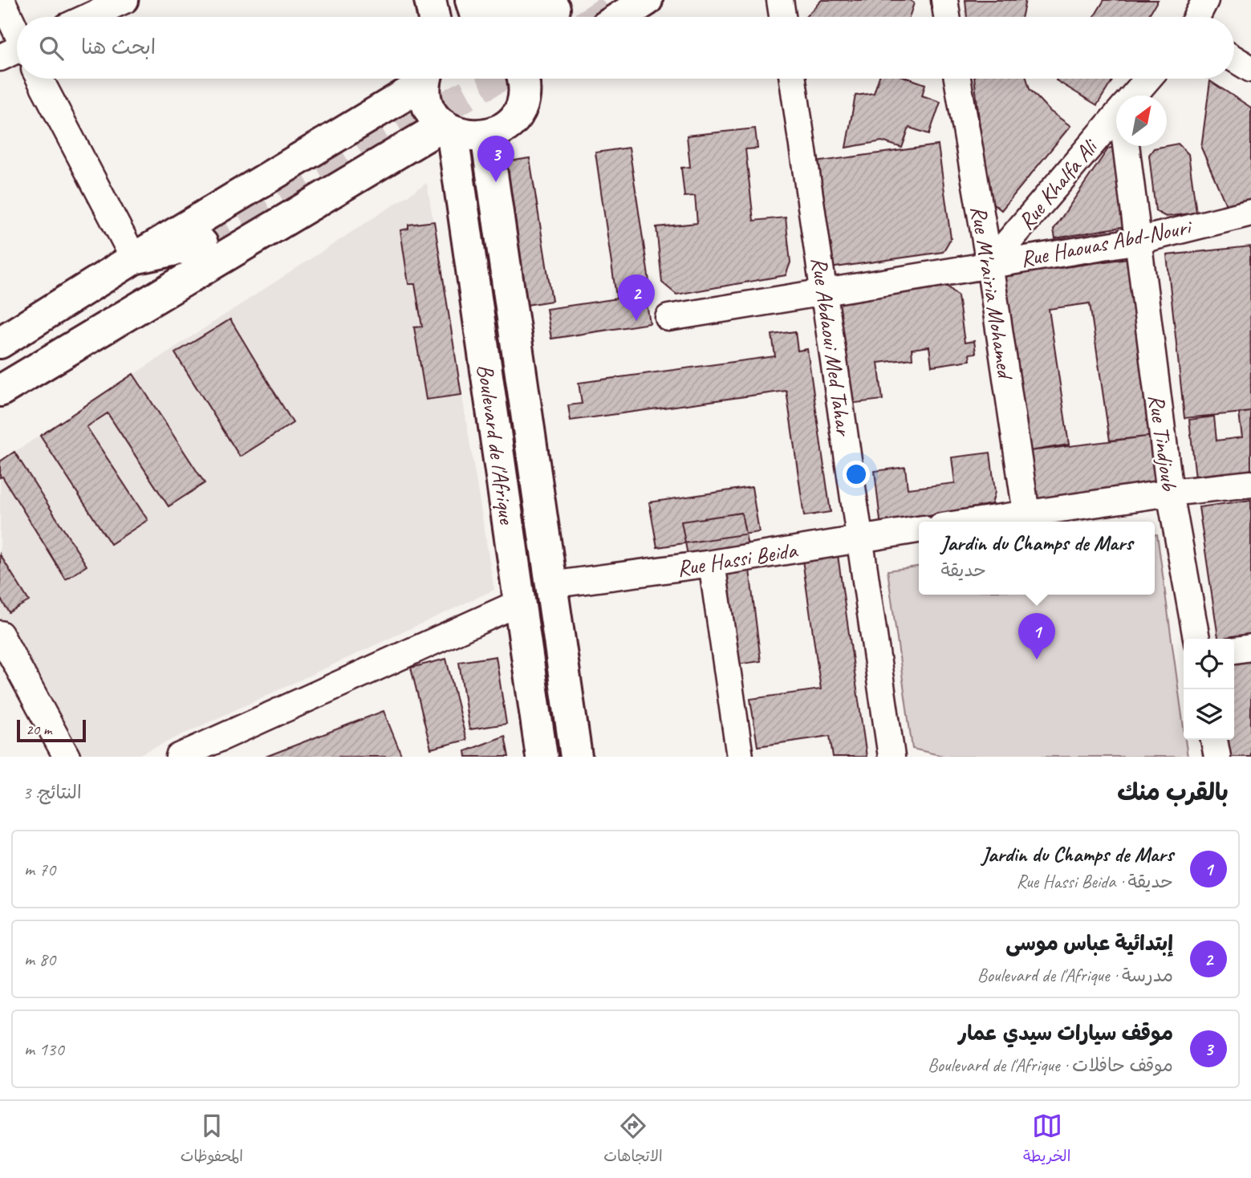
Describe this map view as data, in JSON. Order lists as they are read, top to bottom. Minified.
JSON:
{"streets":{"main road":["Boulevard de l'Afrique"],"street":["Rue Khalfa Ali","Rue Haouas Abd-Nouri","Rue M'rairia Mohamed","Rue Abdaoui Med Tahar","Rue Tindjoub","Rue Hassi Beida"]},"crossings":[["Rue Khalfa Ali","Rue Haouas Abd-Nouri"],["Rue Khalfa Ali","Rue M'rairia Mohamed"],["Rue Haouas Abd-Nouri","Rue M'rairia Mohamed"],["Rue Haouas Abd-Nouri","Rue Abdaoui Med Tahar"],["Rue Haouas Abd-Nouri","Rue Tindjoub"],["Rue Abdaoui Med Tahar","Rue Hassi Beida"],["Boulevard de l'Afrique","Rue Hassi Beida"]],"scale_bar":"20 m","north":"top right","page":{"search":"ابحث هنا","pins":["3","2","1"],"popup":["Jardin du Champs de Mars","حديقة"],"scale":"20 m","heading":["بالقرب منك","النتائج: 3"],"list":[{"mark":"1","name":"Jardin du Champs de Mars","note":"حديقة · Rue Hassi Beida","value":"70 m"},{"mark":"2","name":"إبتدائية عباس موسى","note":"مدرسة · Boulevard de l'Afrique","value":"80 m"},{"mark":"3","name":"موقف سيارات سيدي عمار","note":"موقف حافلات · Boulevard de l'Afrique","value":"130 m"}],"nav":["الخريطة","الاتجاهات","المحفوظات"]}}
